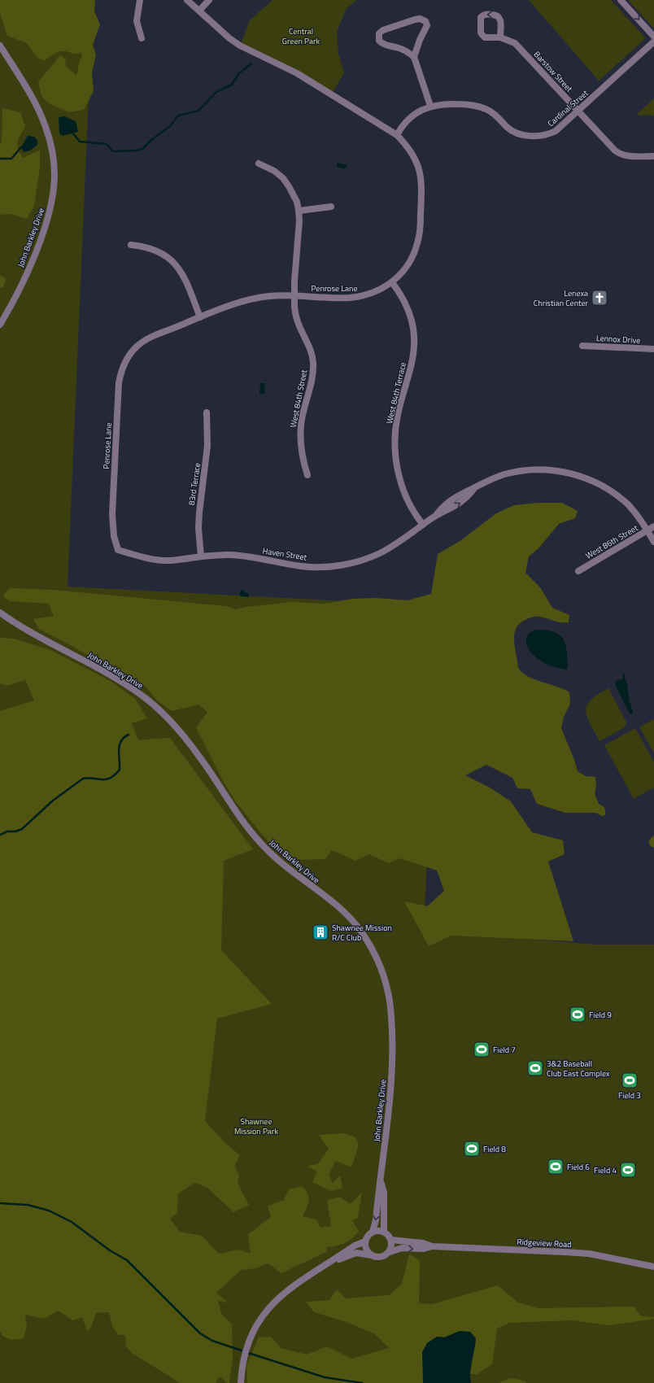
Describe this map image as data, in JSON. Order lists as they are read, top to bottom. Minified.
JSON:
{"streets":{"street":["Barstow Street","Cardinal Street","John Barkley Drive","Penrose Lane","Lennox Drive","West 84th Terrace","West 84th Street","83rd Terrace","West 86th Street","Haven Street","Ridgeview Road"]},"crossings":[["Barstow Street","Cardinal Street"],["Cardinal Street","Penrose Lane"],["Penrose Lane","West 84th Terrace"],["Penrose Lane","West 84th Street"],["Penrose Lane","Haven Street"],["West 84th Terrace","Haven Street"],["83rd Terrace","Haven Street"],["West 86th Street","Haven Street"]],"parks":["Central Green Park","Shawnee Mission Park"],"places":{"church":["Lenexa Christian Center"],"building":["Shawnee Mission R/C Club"],"sports":["Field 9","Field 7","3&2 Baseball Club East Complex","Field 3","Field 8","Field 6","Field 4"]}}
